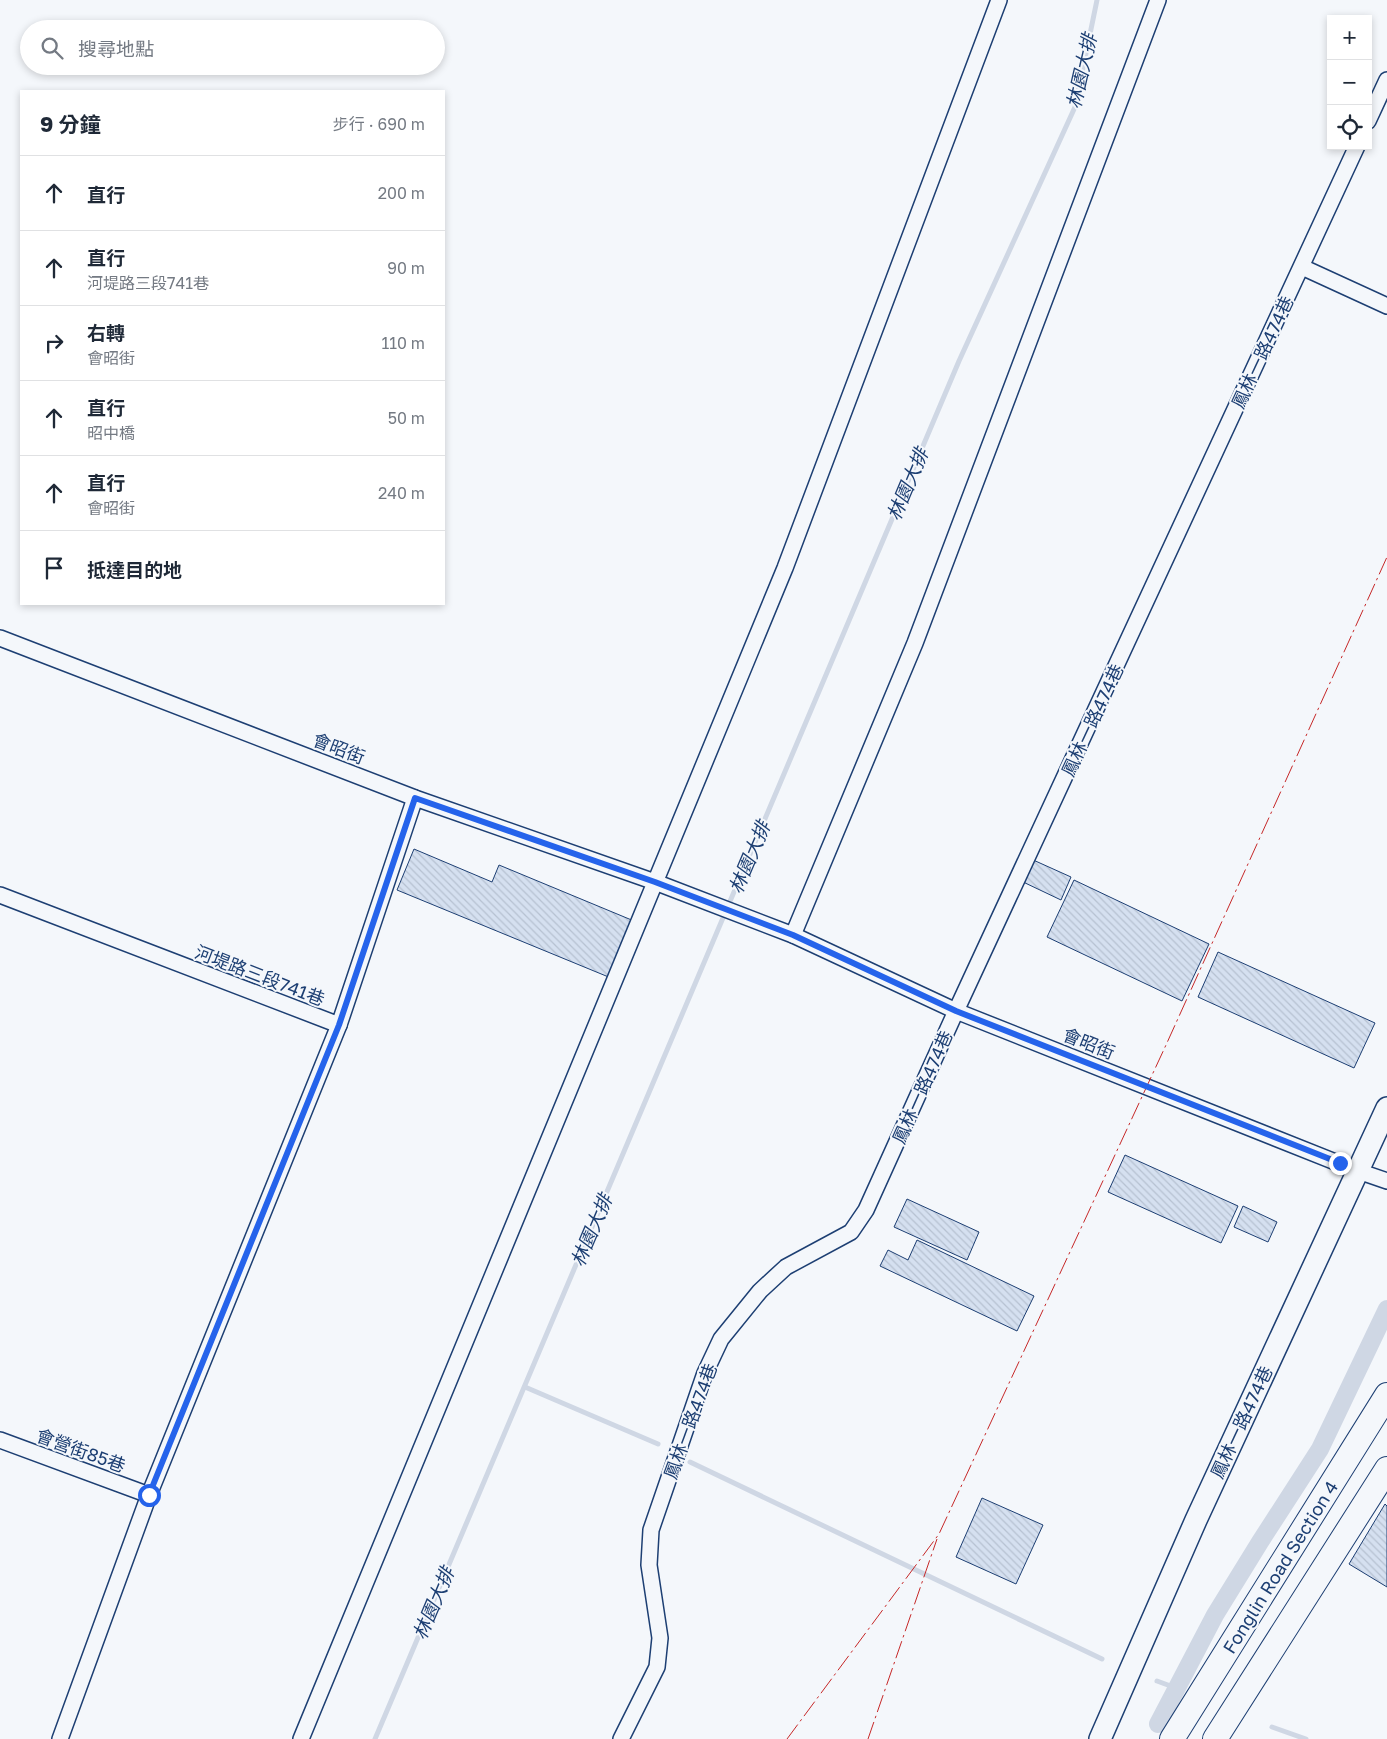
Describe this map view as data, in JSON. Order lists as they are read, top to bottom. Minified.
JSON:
{"streets":{"main road":["Fonglin Road Section 4"],"street":["鳳林一路474巷","會昭街","河堤路三段741巷","會營街85巷"]},"crossings":[["鳳林一路474巷","會昭街"],["會昭街","河堤路三段741巷"]],"water":["林園大排"],"page":{"map_buttons":["+","−"],"search":"搜尋地點","heading":["9 分鐘","步行 · 690 m"],"list":[["直行","200 m"],["直行","河堤路三段741巷","90 m"],["右轉","會昭街","110 m"],["直行","昭中橋","50 m"],["直行","會昭街","240 m"],"抵達目的地"]}}
